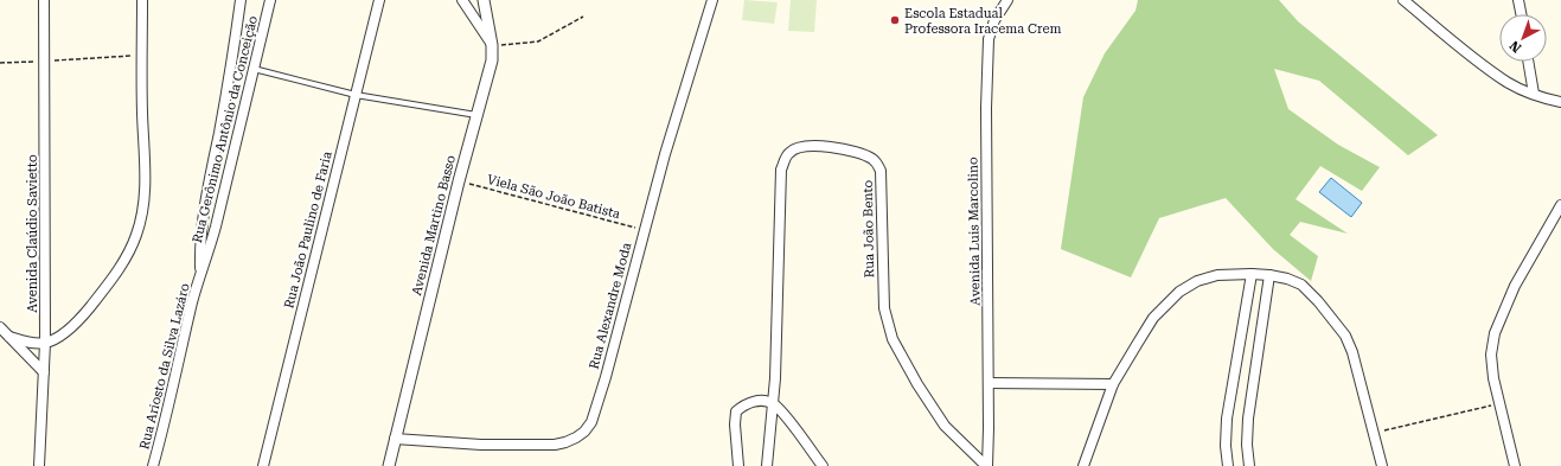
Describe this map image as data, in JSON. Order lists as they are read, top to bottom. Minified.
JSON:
{"streets":{"street":["Rua Gerônimo Antônio da Conceição","Avenida Martino Basso","Rua João Bento","Rua João Paulino de Faria","Avenida Luis Marcolino","Avenida Claúdio Savietto","Rua Alexandre Moda","Rua Ariosto da Silva Lazáro"],"path":["Viela São João Batista"]},"crossings":[["Rua Gerônimo Antônio da Conceição","Rua Ariosto da Silva Lazáro"],["Viela São João Batista","Avenida Martino Basso"],["Viela São João Batista","Rua Alexandre Moda"],["Avenida Martino Basso","Rua Alexandre Moda"],["Rua João Bento","Avenida Luis Marcolino"]],"places":["Escola Estadual Professora Iracema Crem"],"north":"bottom left"}
